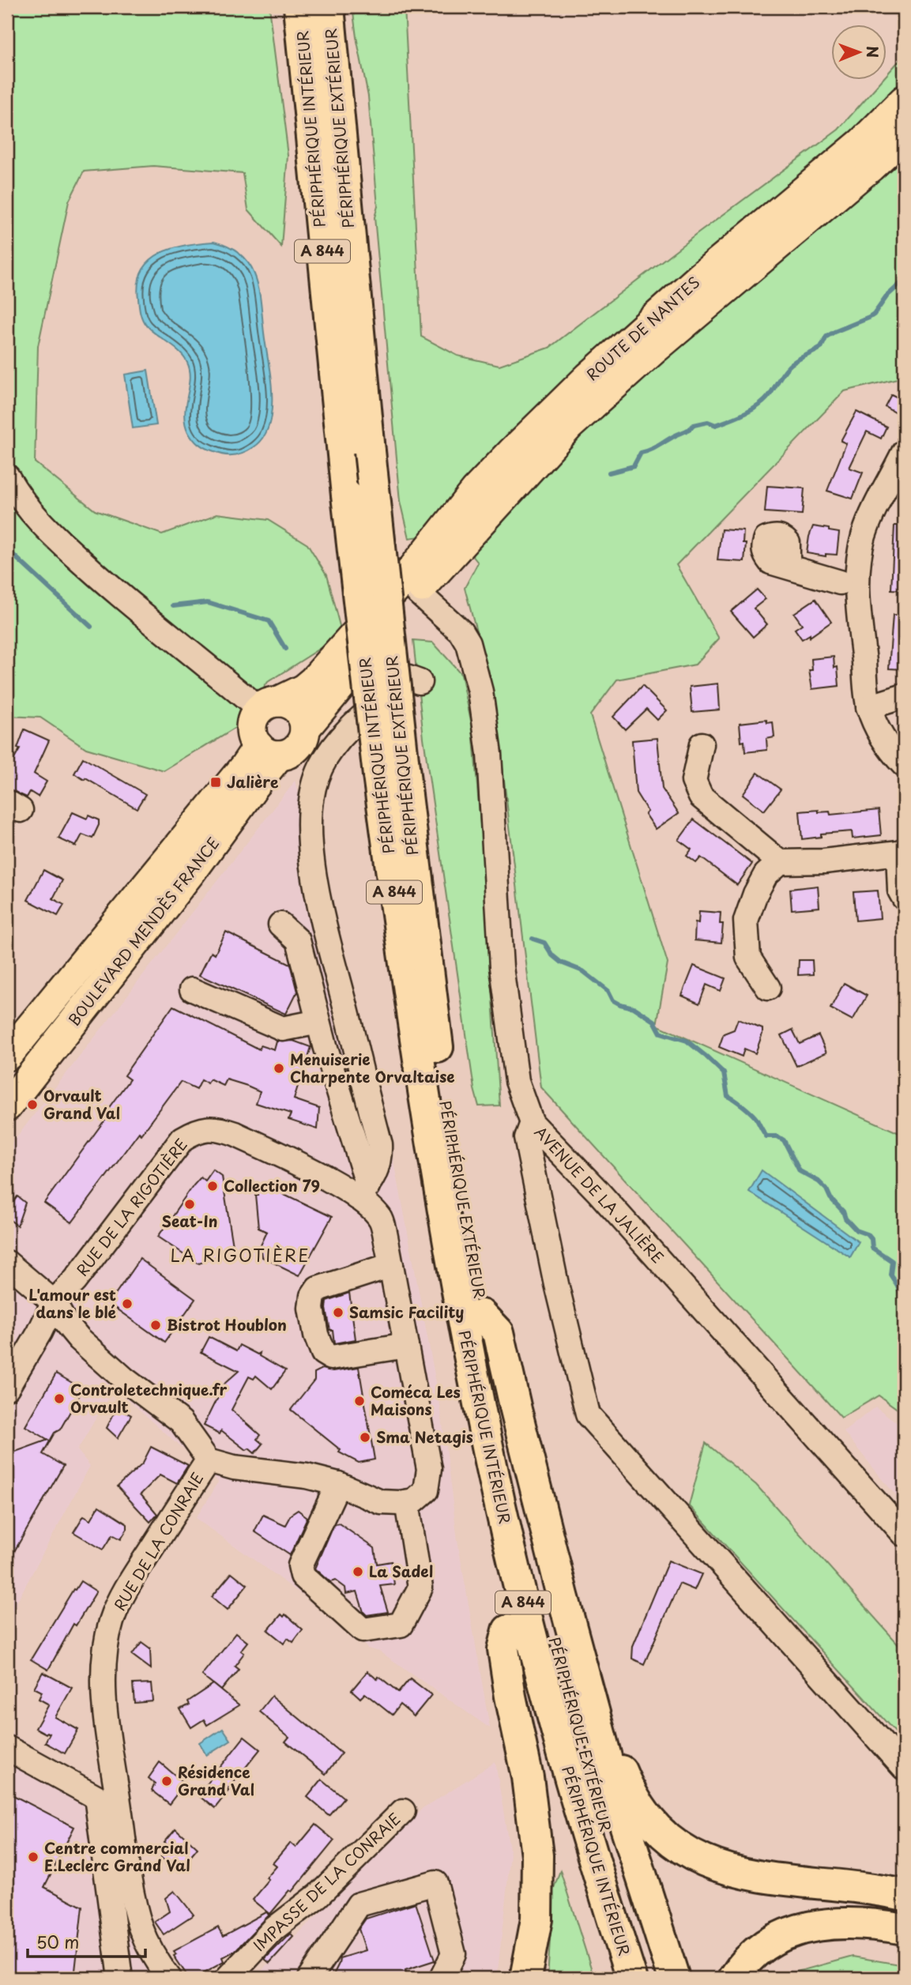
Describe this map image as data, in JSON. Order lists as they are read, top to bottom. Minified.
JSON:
{"streets":{"highway":["PÉRIPHÉRIQUE EXTÉRIEUR","PÉRIPHÉRIQUE INTÉRIEUR","A 844"],"main road":["ROUTE DE NANTES","BOULEVARD MENDÈS FRANCE"],"street":["AVENUE DE LA JALIÈRE","RUE DE LA RIGOTIÈRE","RUE DE LA CONRAIE","IMPASSE DE LA CONRAIE"]},"crossings":[["PÉRIPHÉRIQUE EXTÉRIEUR","PÉRIPHÉRIQUE INTÉRIEUR"],["ROUTE DE NANTES","BOULEVARD MENDÈS FRANCE"],["ROUTE DE NANTES","AVENUE DE LA JALIÈRE"]],"districts":["LA RIGOTIÈRE"],"places":{"transit":["Jalière"],"other":["Menuiserie Charpente Orvaltaise","Orvault Grand Val","Collection 79","Seat-In","L'amour est dans le blé","Samsic Facility","Bistrot Houblon","Controletechnique.fr Orvault","Coméca Les Maisons","Sma Netagis","La Sadel","Résidence Grand Val","Centre commercial E.Leclerc Grand Val"]},"scale_bar":"50 m","north":"right"}
